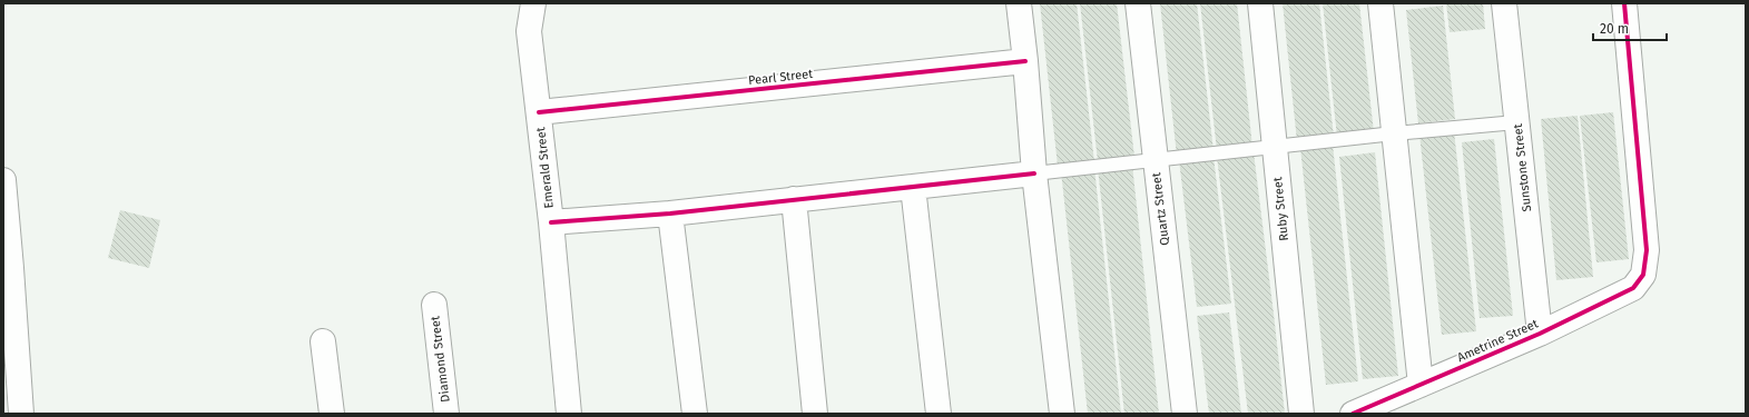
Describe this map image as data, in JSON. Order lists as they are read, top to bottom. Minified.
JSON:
{"streets":{"street":["Pearl Street","Emerald Street","Sunstone Street","Quartz Street","Ruby Street","Ametrine Street","Diamond Street"]},"crossings":[["Pearl Street","Emerald Street"],["Sunstone Street","Ametrine Street"]],"scale_bar":"20 m"}
